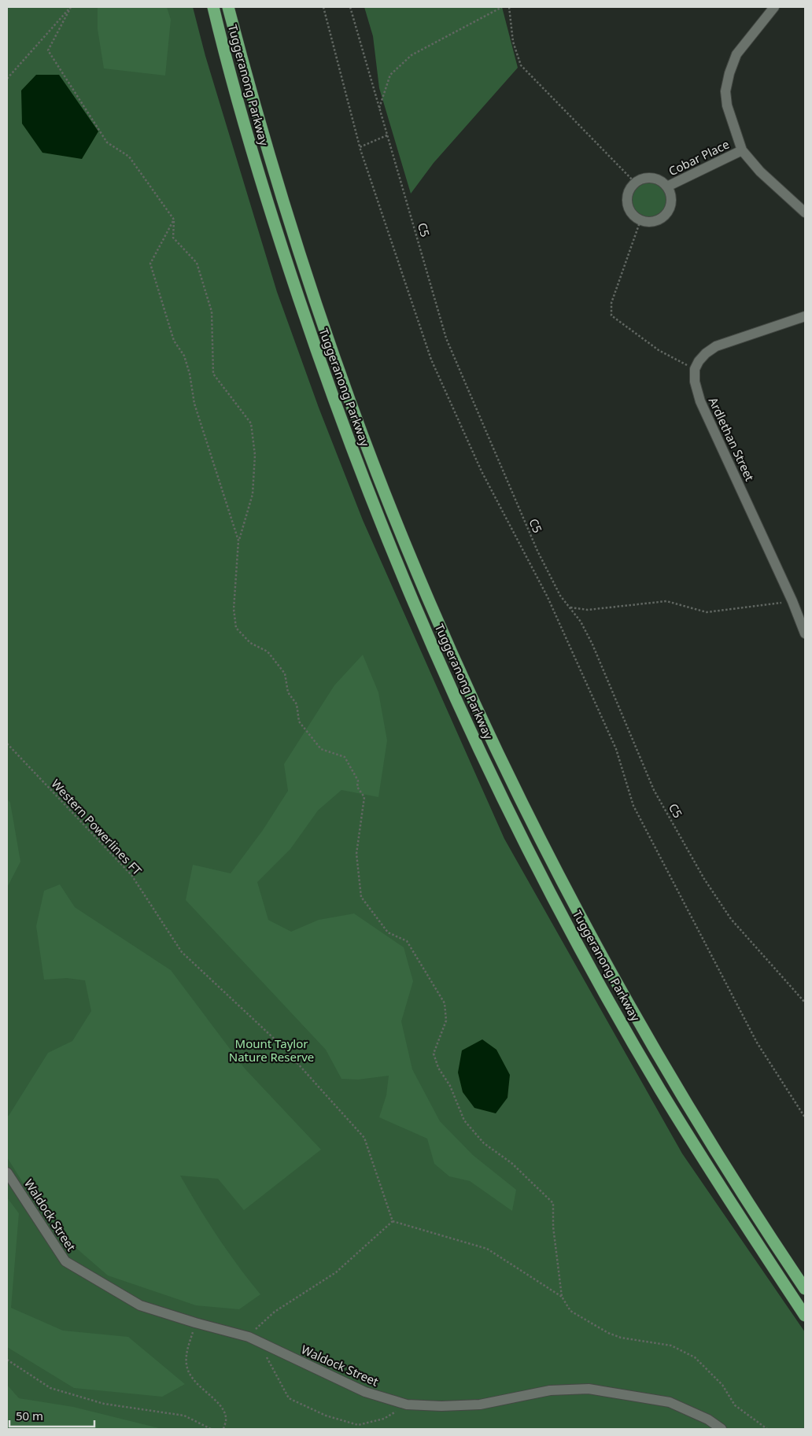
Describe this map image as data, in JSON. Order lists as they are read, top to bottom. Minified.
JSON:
{"streets":{"highway":["Tuggeranong Parkway"],"street":["Cobar Place","Ardlethan Street","Waldock Street"],"path":["C5","Western Powerlines FT"]},"parks":["Mount Taylor Nature Reserve"],"scale_bar":"50 m"}
